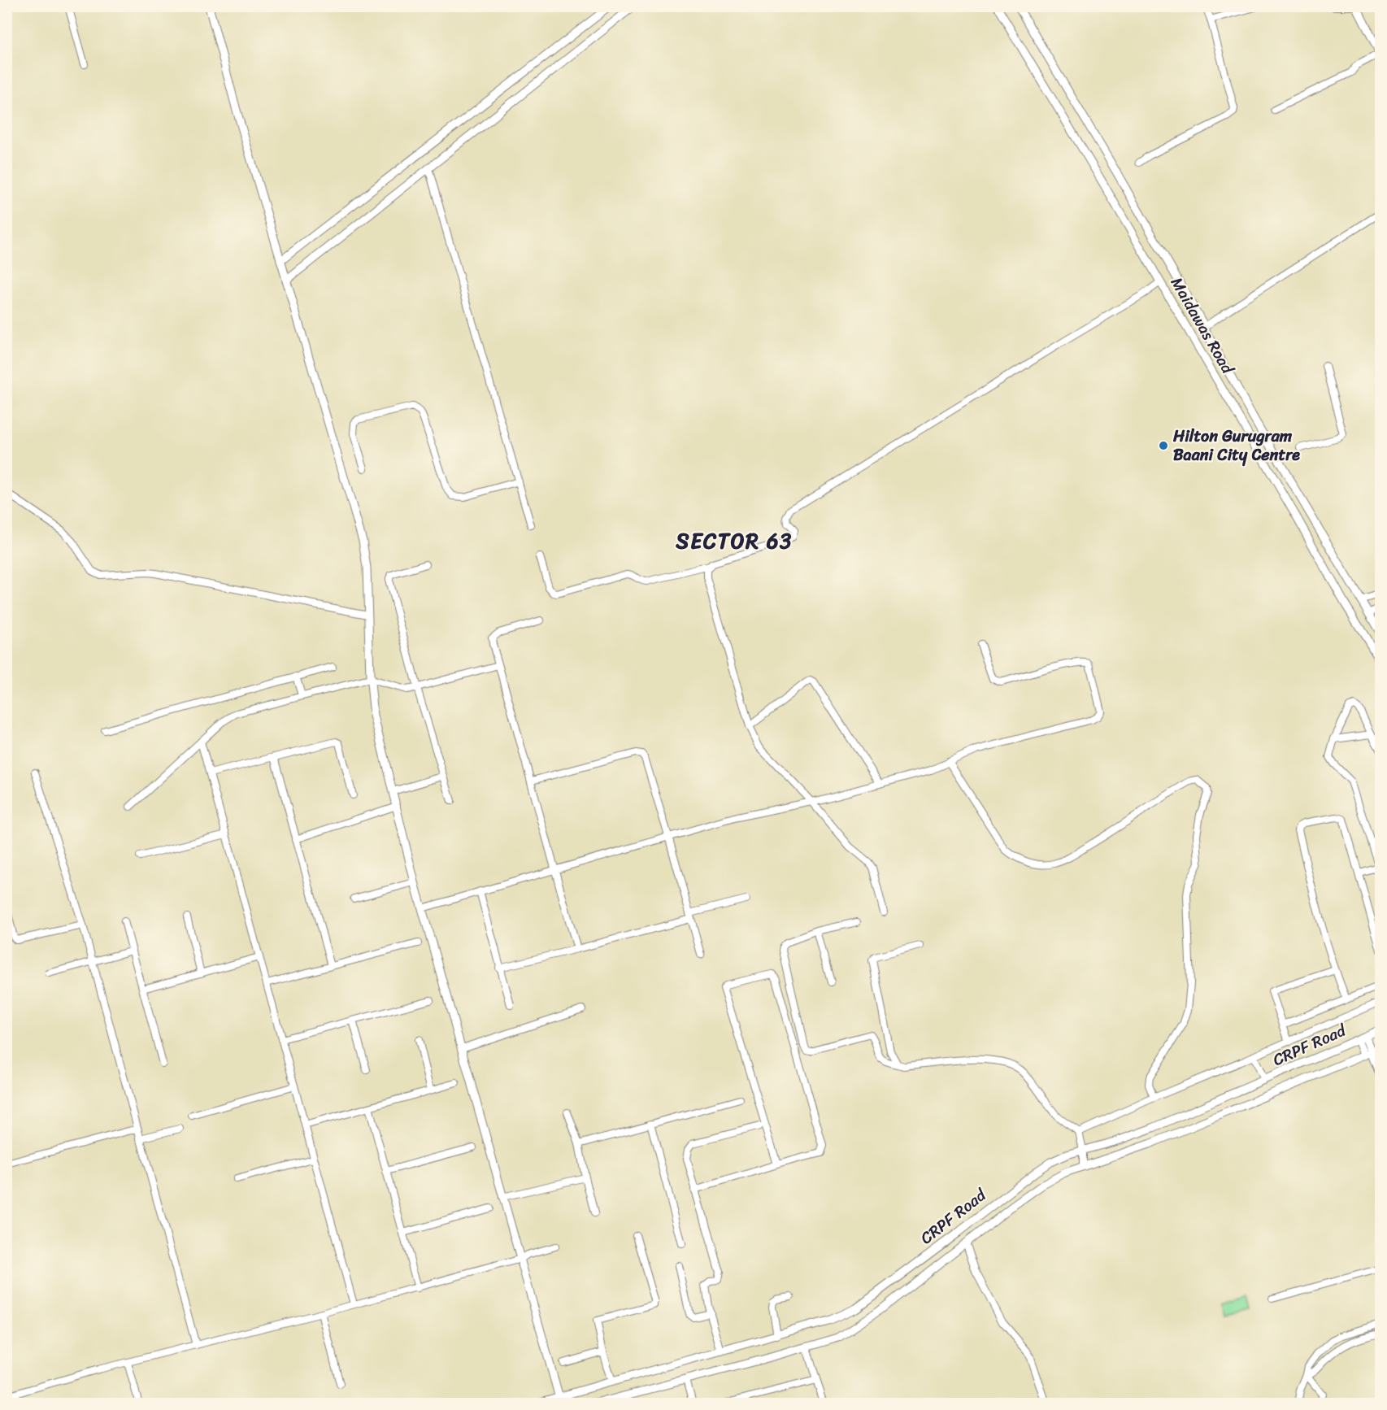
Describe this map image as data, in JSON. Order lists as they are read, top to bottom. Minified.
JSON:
{"streets":{"street":["Maidawas Road","CRPF Road"]},"districts":["SECTOR 63"],"places":["Hilton Gurugram Baani City Centre"]}
